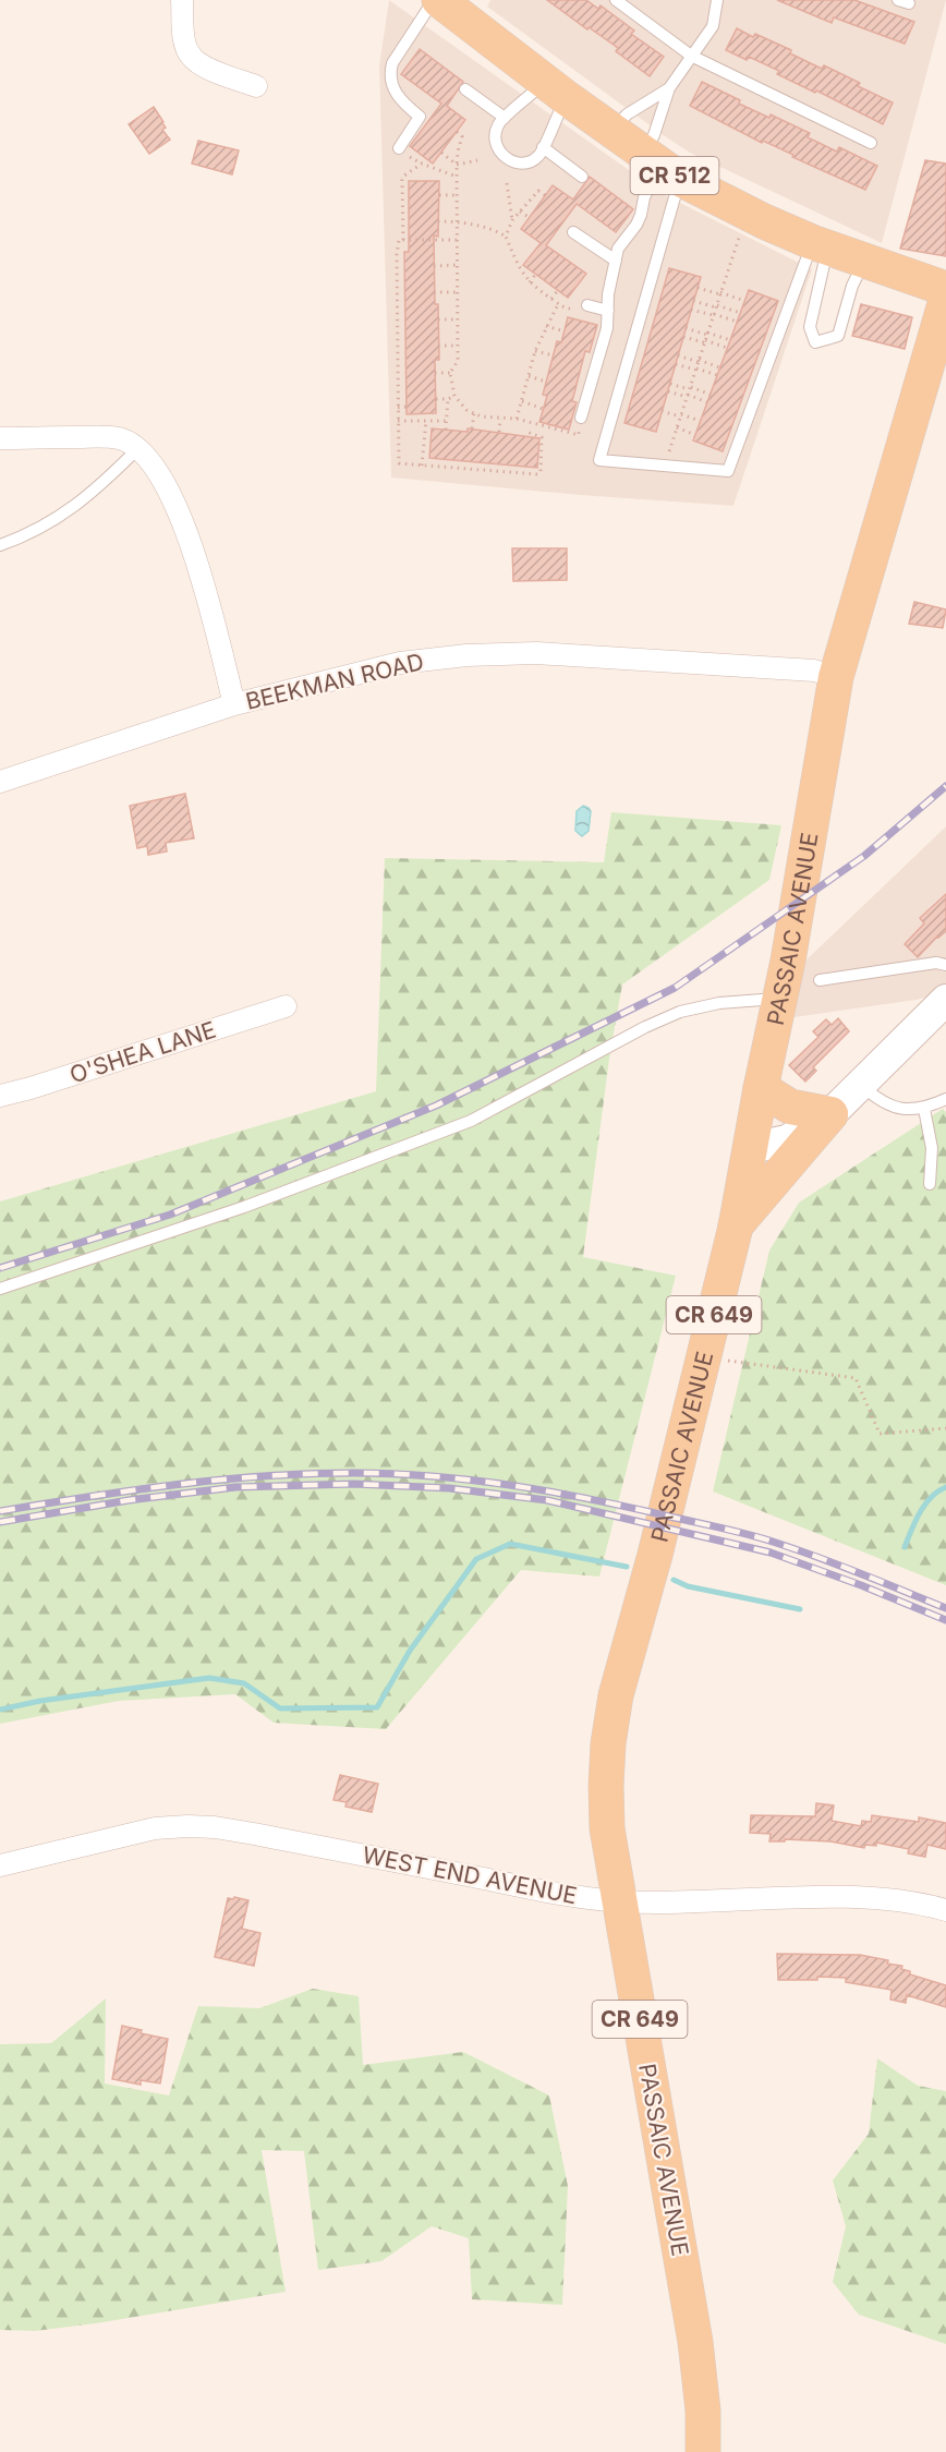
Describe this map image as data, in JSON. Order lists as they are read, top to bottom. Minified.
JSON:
{"streets":{"main road":["CR 512","PASSAIC AVENUE","CR 649"],"street":["BEEKMAN ROAD","O'SHEA LANE","WEST END AVENUE"]},"crossings":[["BEEKMAN ROAD","PASSAIC AVENUE"],["PASSAIC AVENUE","WEST END AVENUE"]]}
